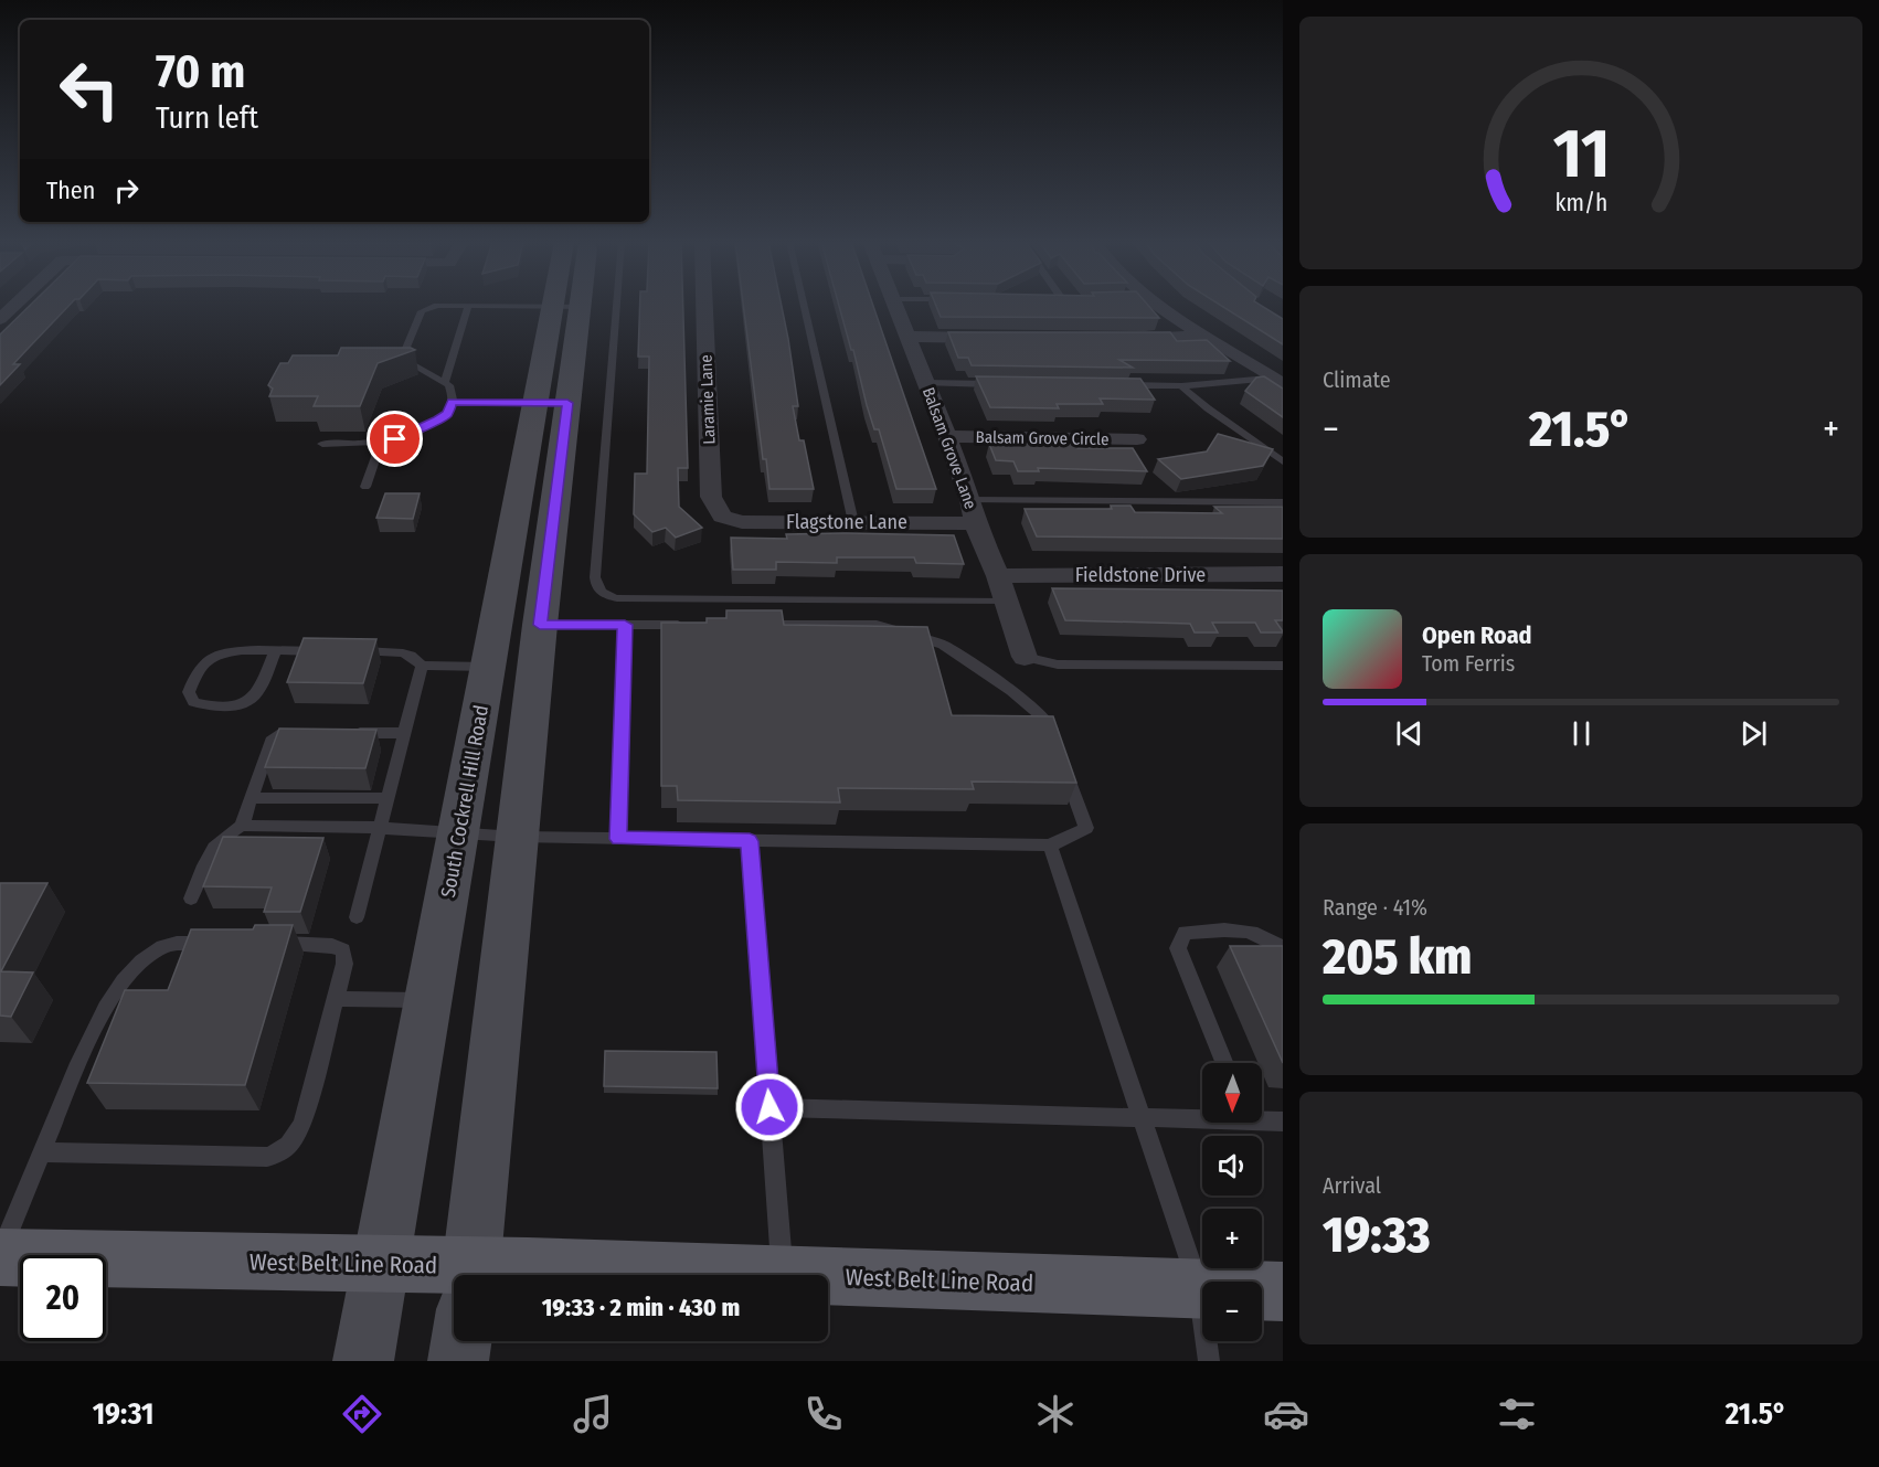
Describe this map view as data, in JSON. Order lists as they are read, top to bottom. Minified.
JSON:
{"streets":{"main road":["South Cockrell Hill Road","West Belt Line Road"],"street":["Laramie Lane","Balsam Grove Circle","Balsam Grove Lane","Flagstone Lane","Fieldstone Drive"]},"crossings":[["Laramie Lane","Flagstone Lane"],["Balsam Grove Circle","Balsam Grove Lane"],["Balsam Grove Lane","Flagstone Lane"],["Balsam Grove Lane","Fieldstone Drive"],["South Cockrell Hill Road","West Belt Line Road"]],"north":"bottom","page":{"turn":["70 m","Turn left"],"then":"Then","tile":["Climate",["Range · 41%","205 km"],["Arrival","19:33"]],"heat":["−","21.5°","+"],"song":["Open Road","Tom Ferris"],"map_buttons":["+","−"],"limit":"20","trip":"19:33 · 2 min · 430 m","tabs":["19:31","21.5°"],"gauge":["11","km/h"]}}
